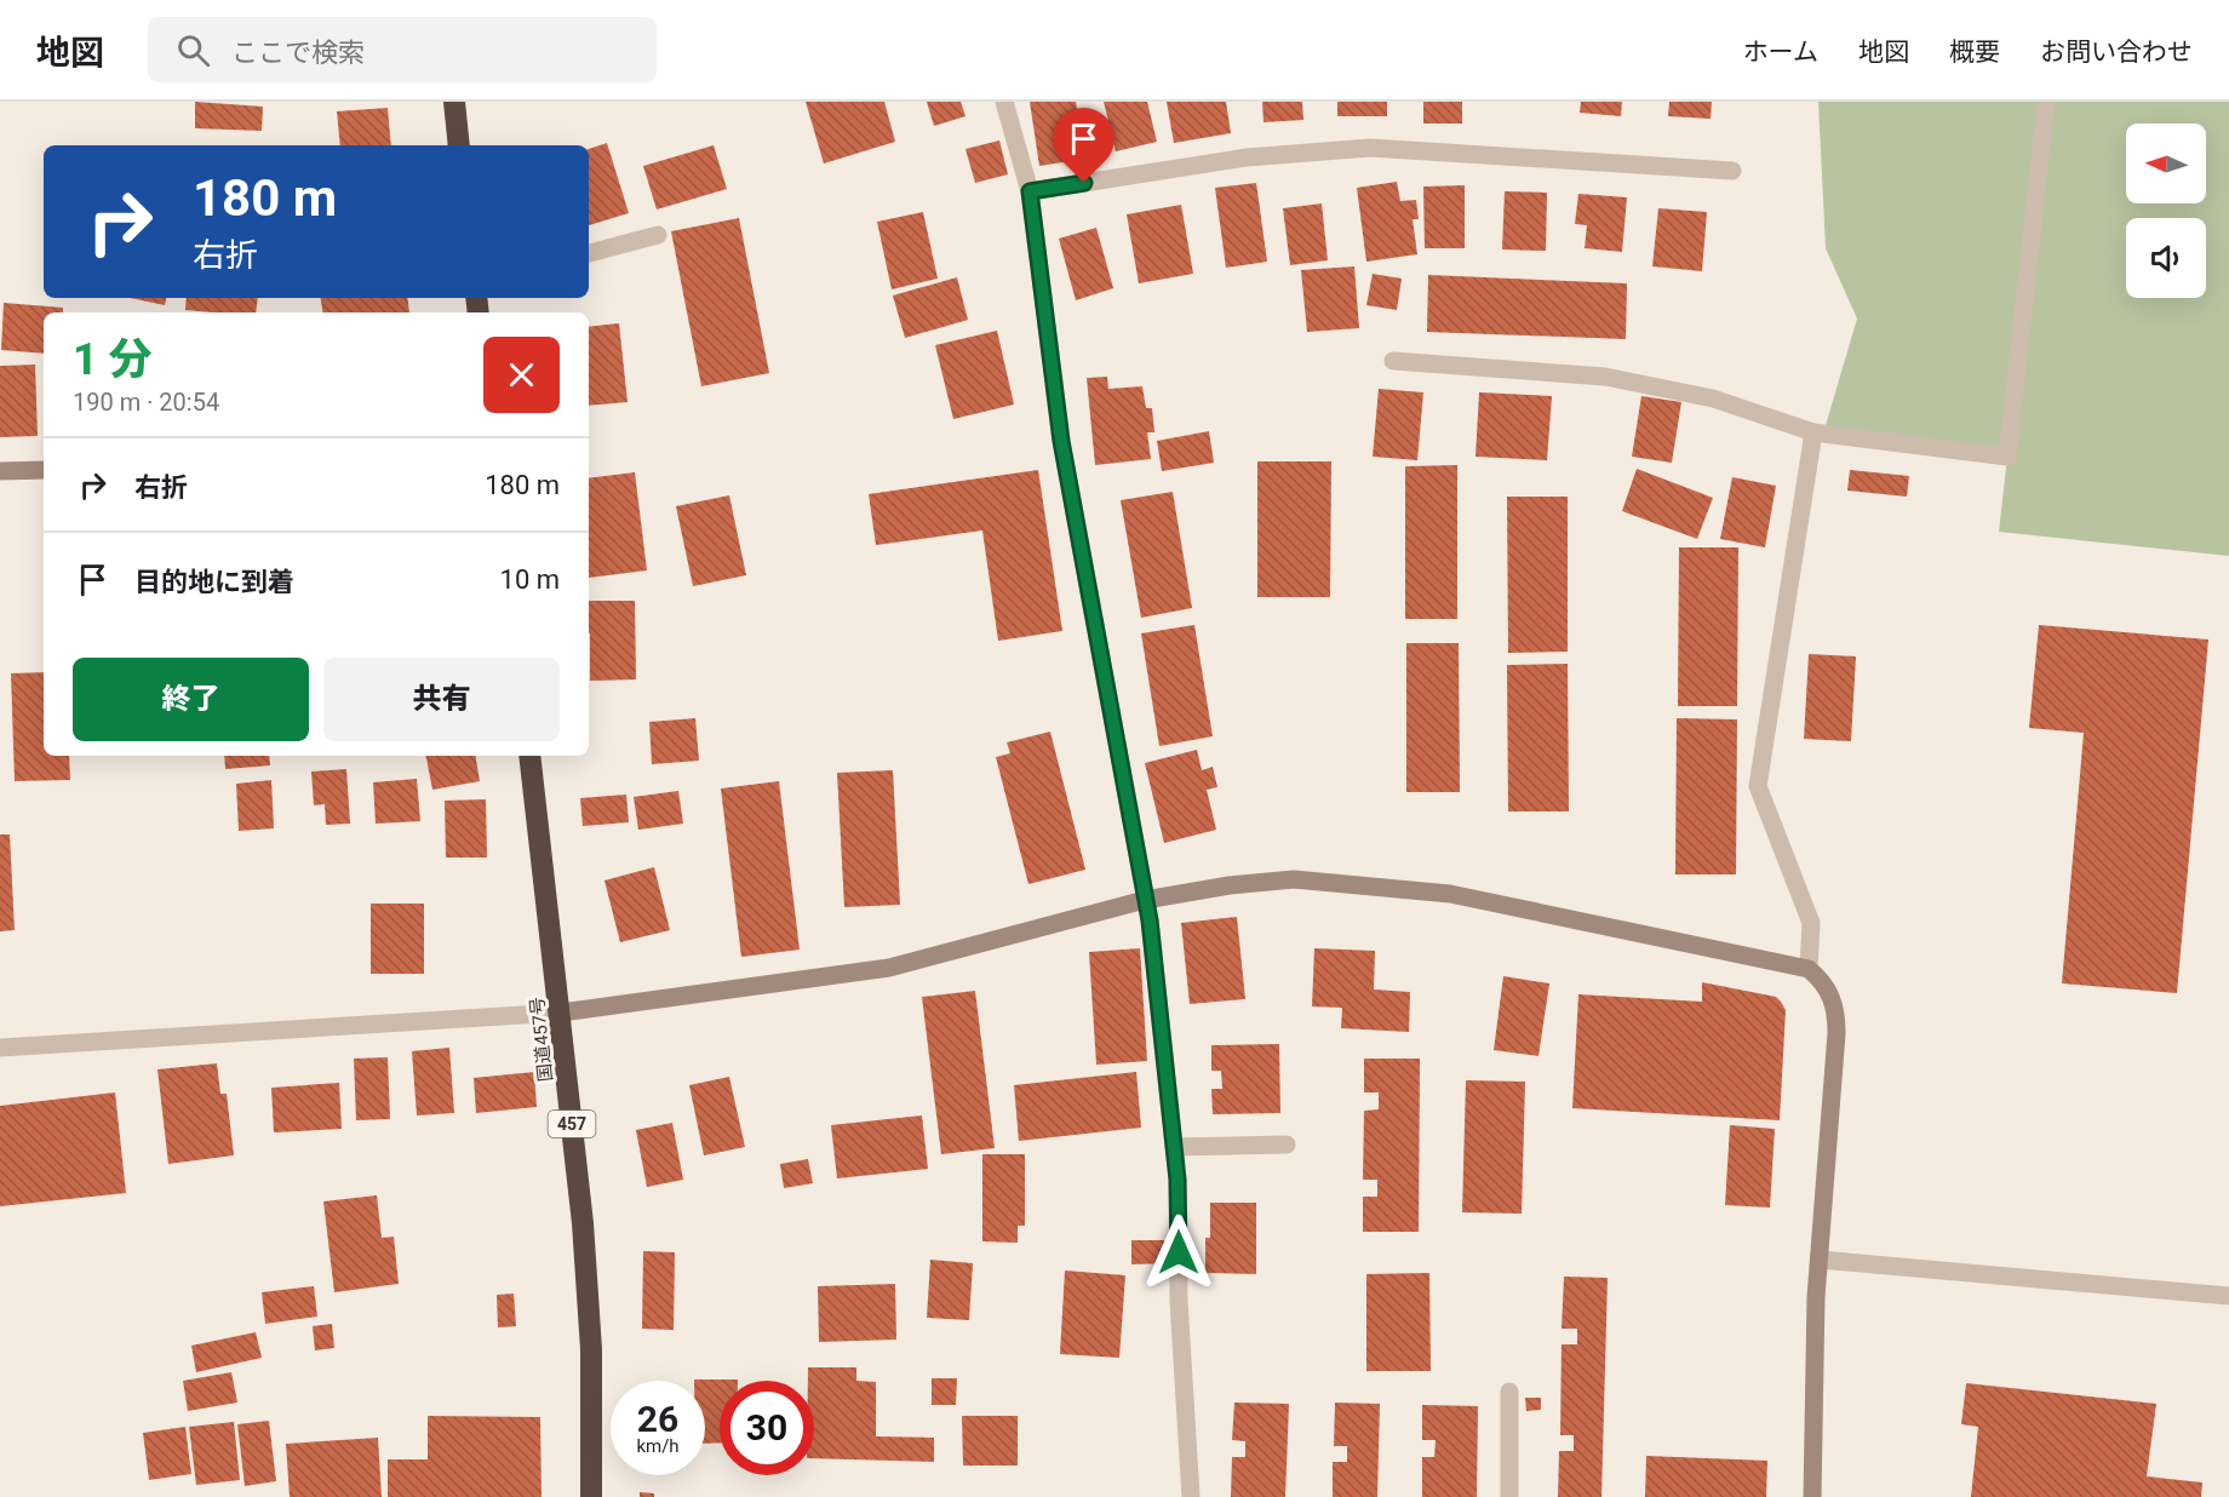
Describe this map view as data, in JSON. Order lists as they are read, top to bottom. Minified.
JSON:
{"streets":{"highway":["国道457号","457"]},"north":"left","page":{"header":"地図","search":"ここで検索","nav":["ホーム","地図","概要","お問い合わせ"],"turn":["180 m","右折"],"heading":["1 分","190 m · 20:54"],"list":[{"name":"右折","value":"180 m"},{"name":"目的地に到着","value":"10 m"}],"buttons":["終了","共有"],"speed":"26 km/h","limit":"30"}}
